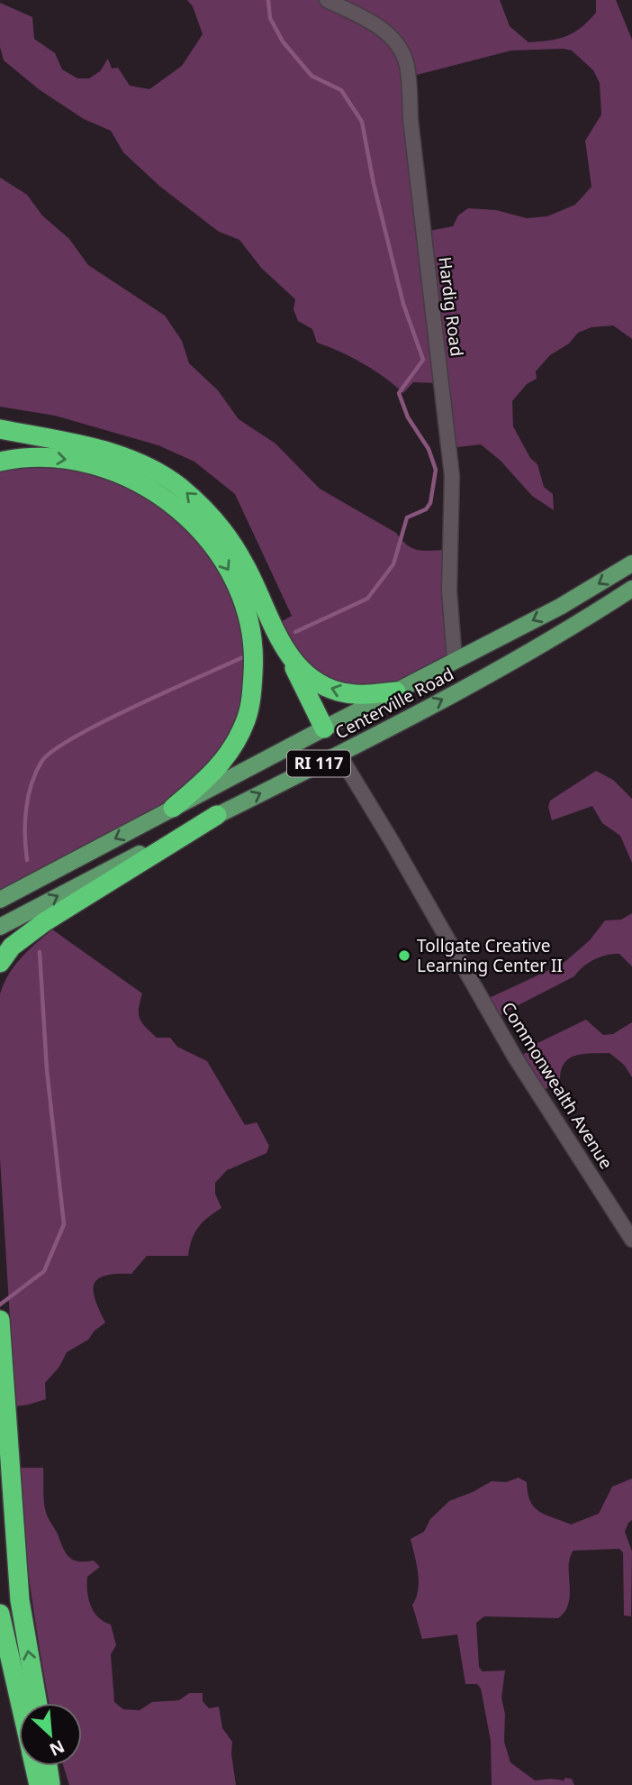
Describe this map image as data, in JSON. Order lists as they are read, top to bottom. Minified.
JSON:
{"streets":{"main road":["Centerville Road","RI 117"],"street":["Hardig Road","Commonwealth Avenue"]},"crossings":[["Hardig Road","Centerville Road"],["Centerville Road","Commonwealth Avenue"]],"places":["Tollgate Creative Learning Center II"],"north":"bottom right"}
